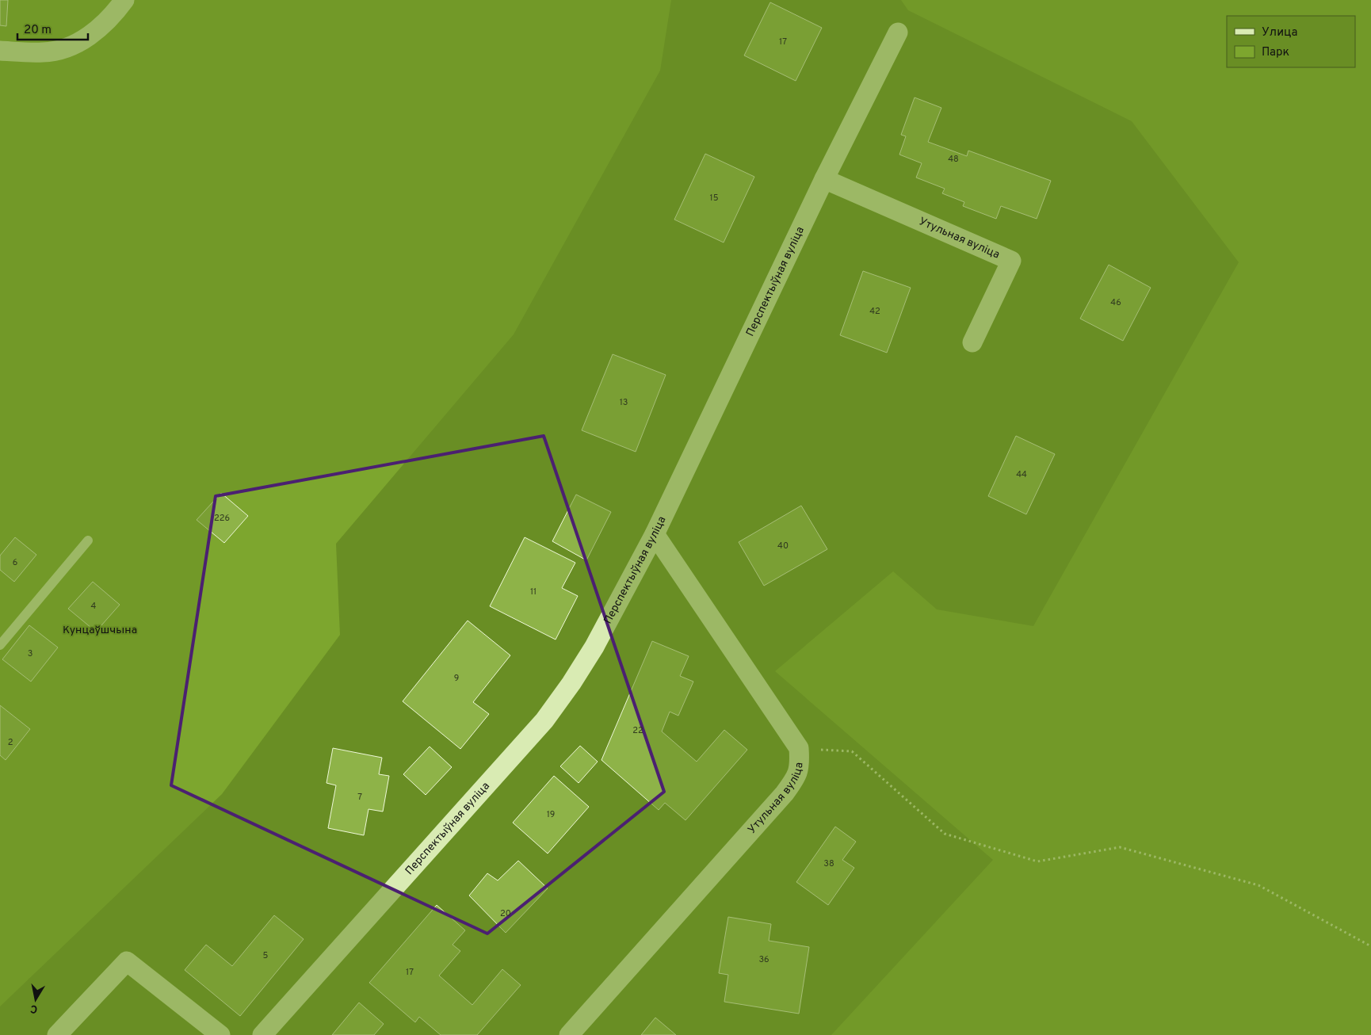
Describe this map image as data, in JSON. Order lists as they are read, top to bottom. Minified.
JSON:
{"streets":{"street":["Утульная вуліца","Перспектыўная вуліца"]},"crossings":[["Утульная вуліца","Перспектыўная вуліца"]],"parks":["Кунцаўшчына"],"house_numbers":["17","48","15","46","42","13","44","226","40","6","11","4","3","9","22","2","7","19","38","20","5","36","17"],"legend":["Улица","Парк"],"scale_bar":"20 m","north":"bottom"}
